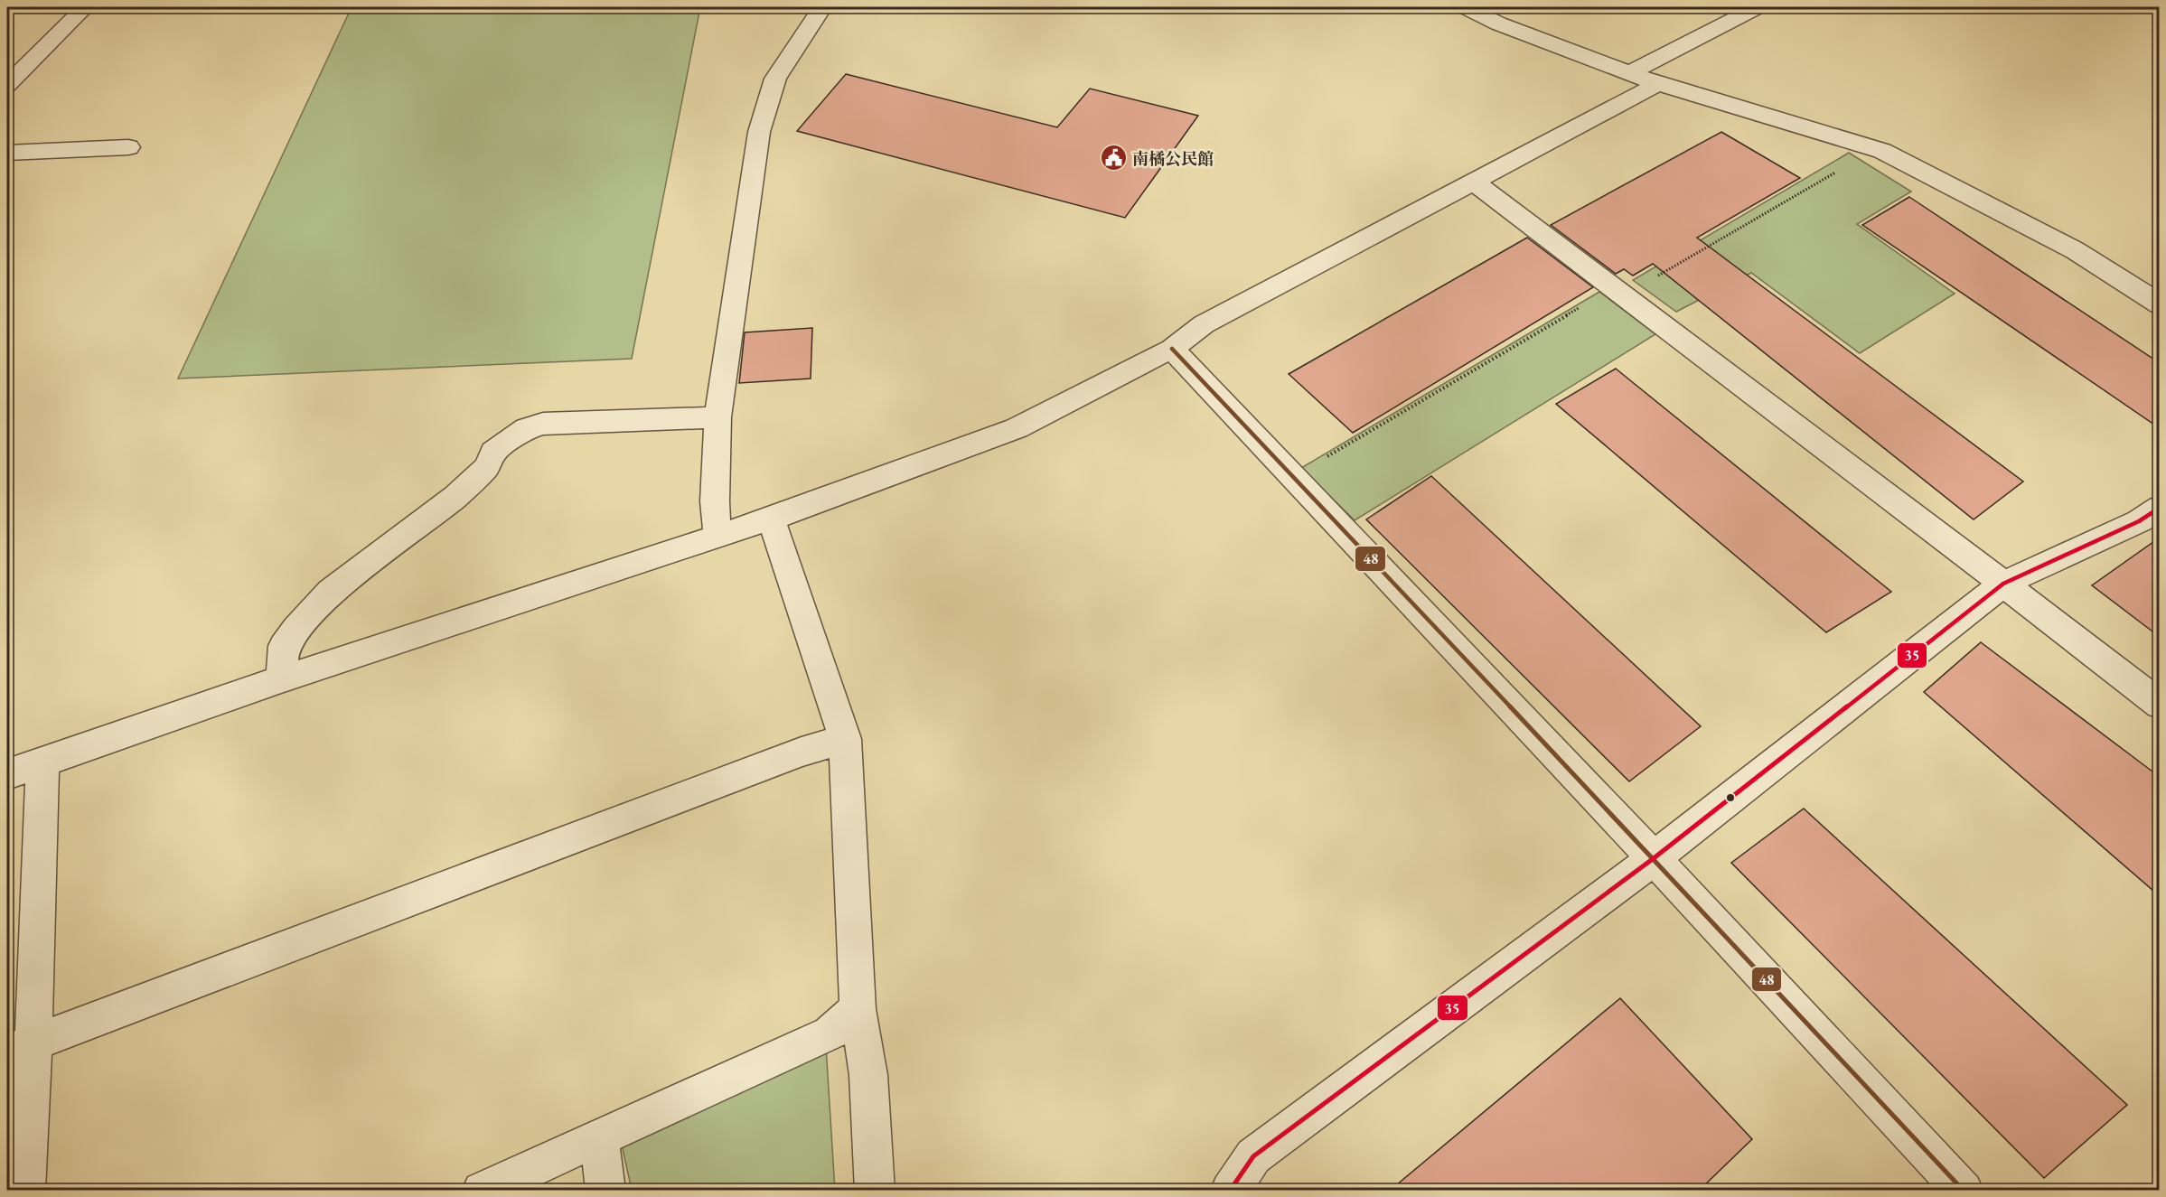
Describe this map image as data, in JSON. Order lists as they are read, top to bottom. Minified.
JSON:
{"places":{"public building":["南橘公民館"]},"lines":["transit line 48","transit line 35"]}
